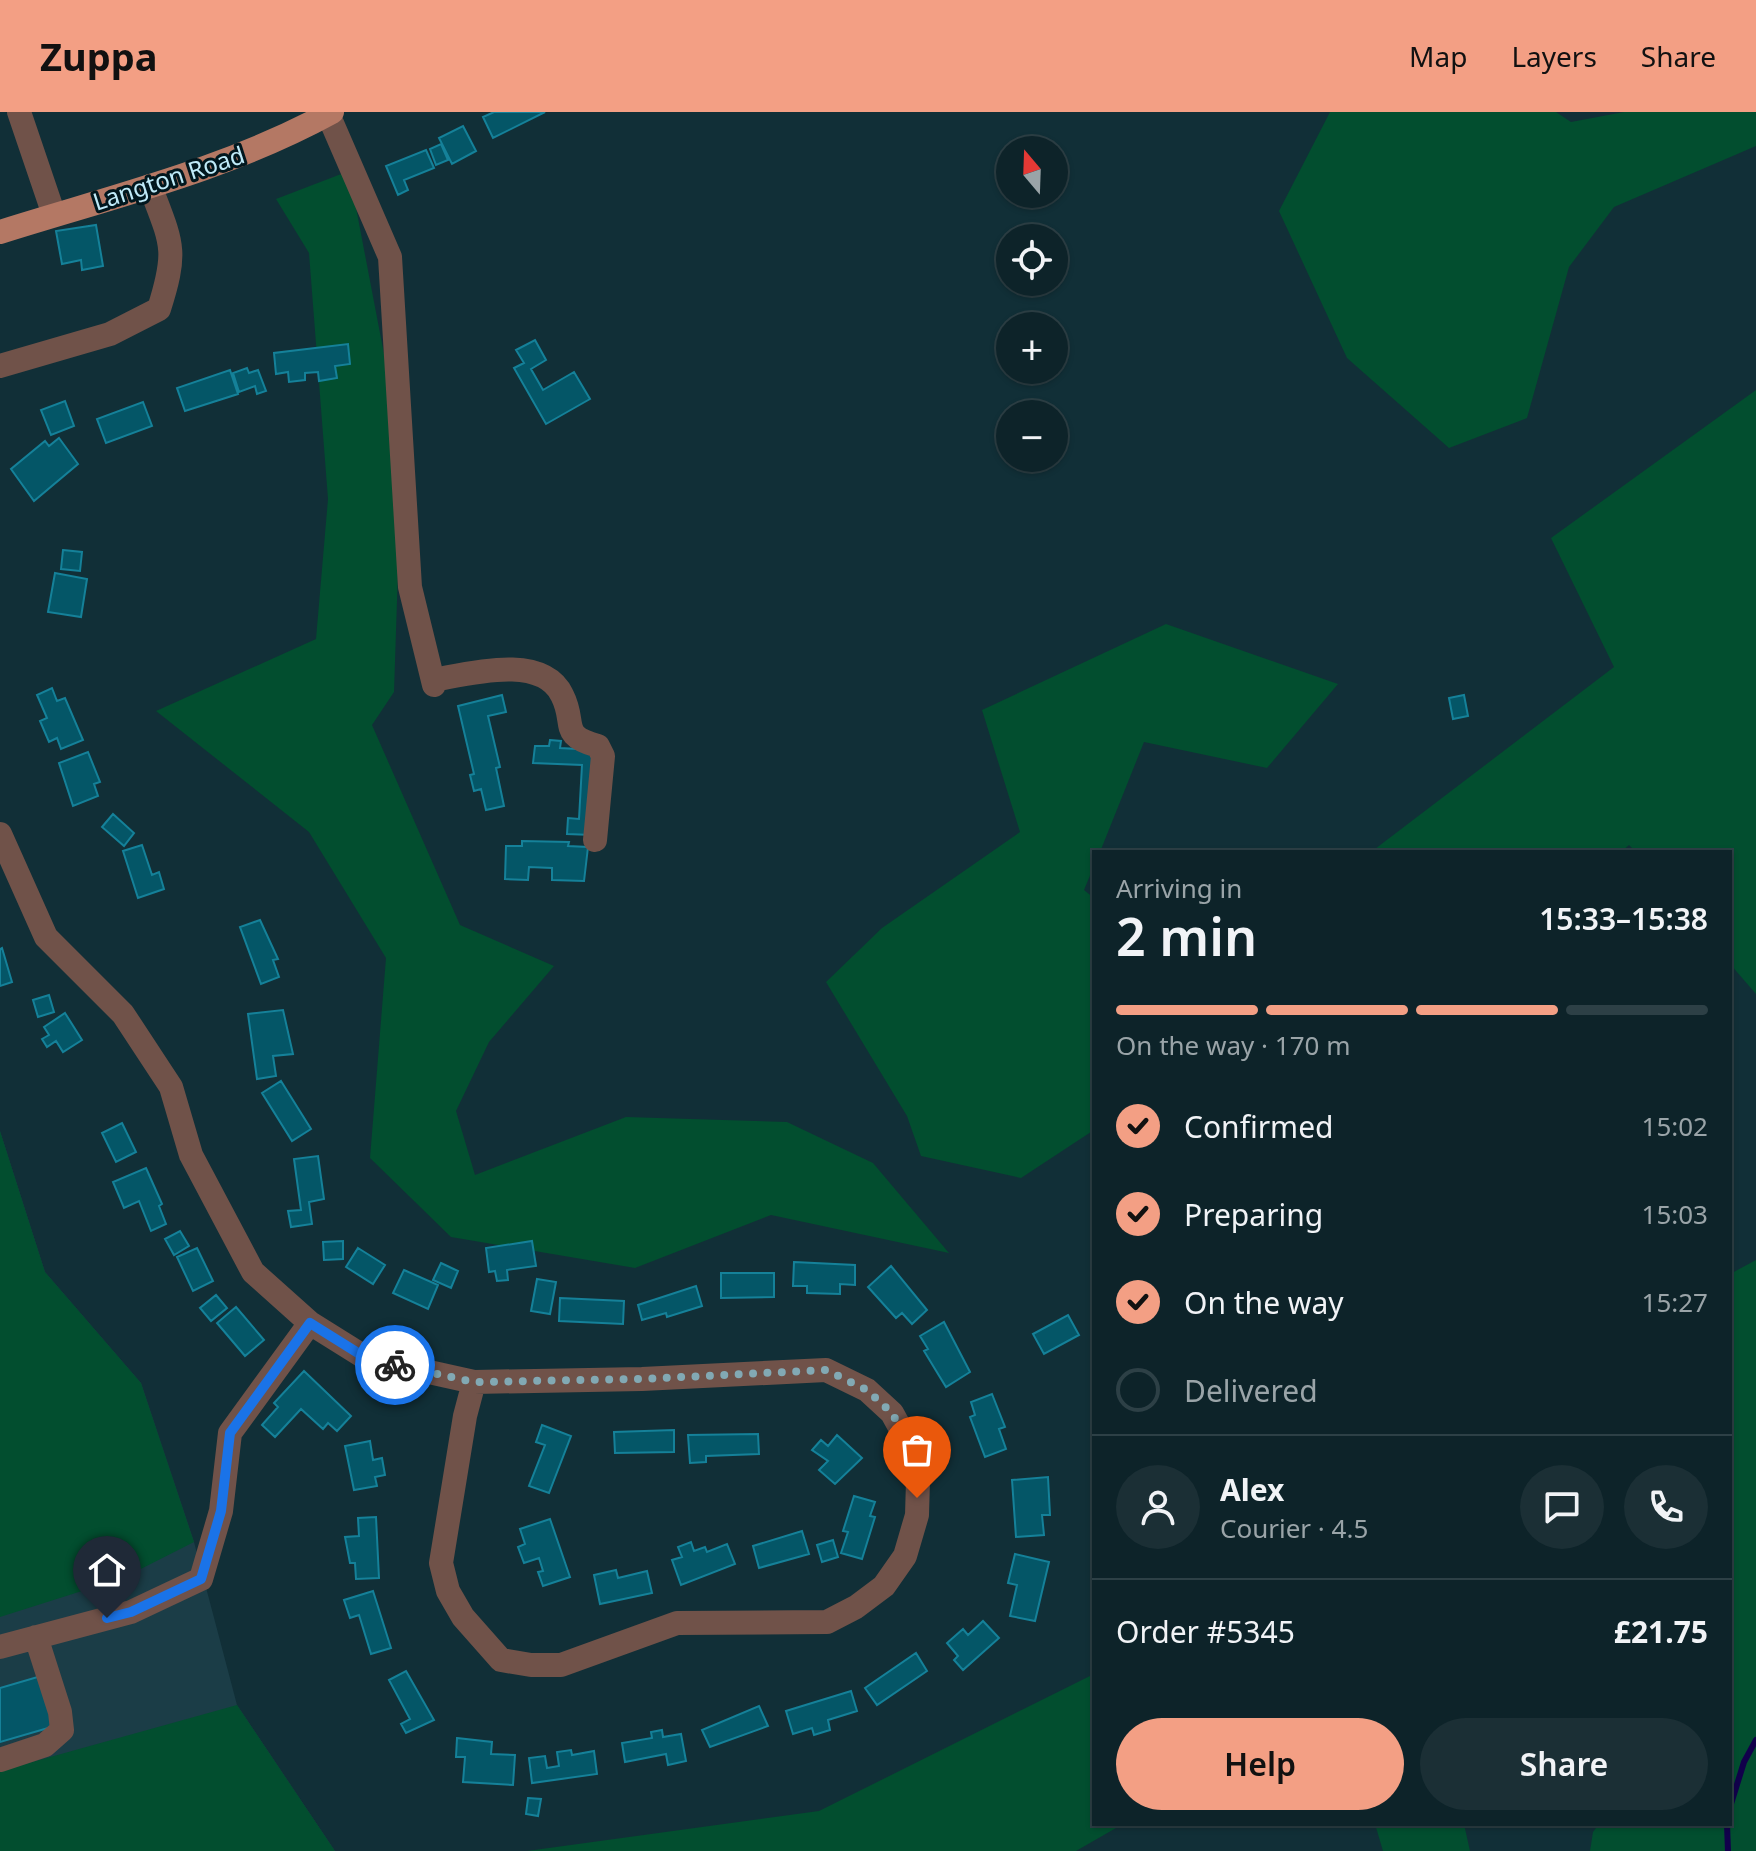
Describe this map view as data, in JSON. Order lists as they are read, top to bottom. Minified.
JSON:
{"streets":{"main road":["Langton Road"]},"north":"top","page":{"header":"Zuppa","nav":["Map","Layers","Share"],"map_buttons":["+","−"],"heading":["2 min","Arriving in","15:33–15:38"],"panel":["Alex","Courier · 4.5","Order #5345","£21.75"],"bar":"On the way · 170 m","list":[["Confirmed","15:02"],["Preparing","15:03"],["On the way","15:27"],"Delivered"],"buttons":["Help","Share"]}}
